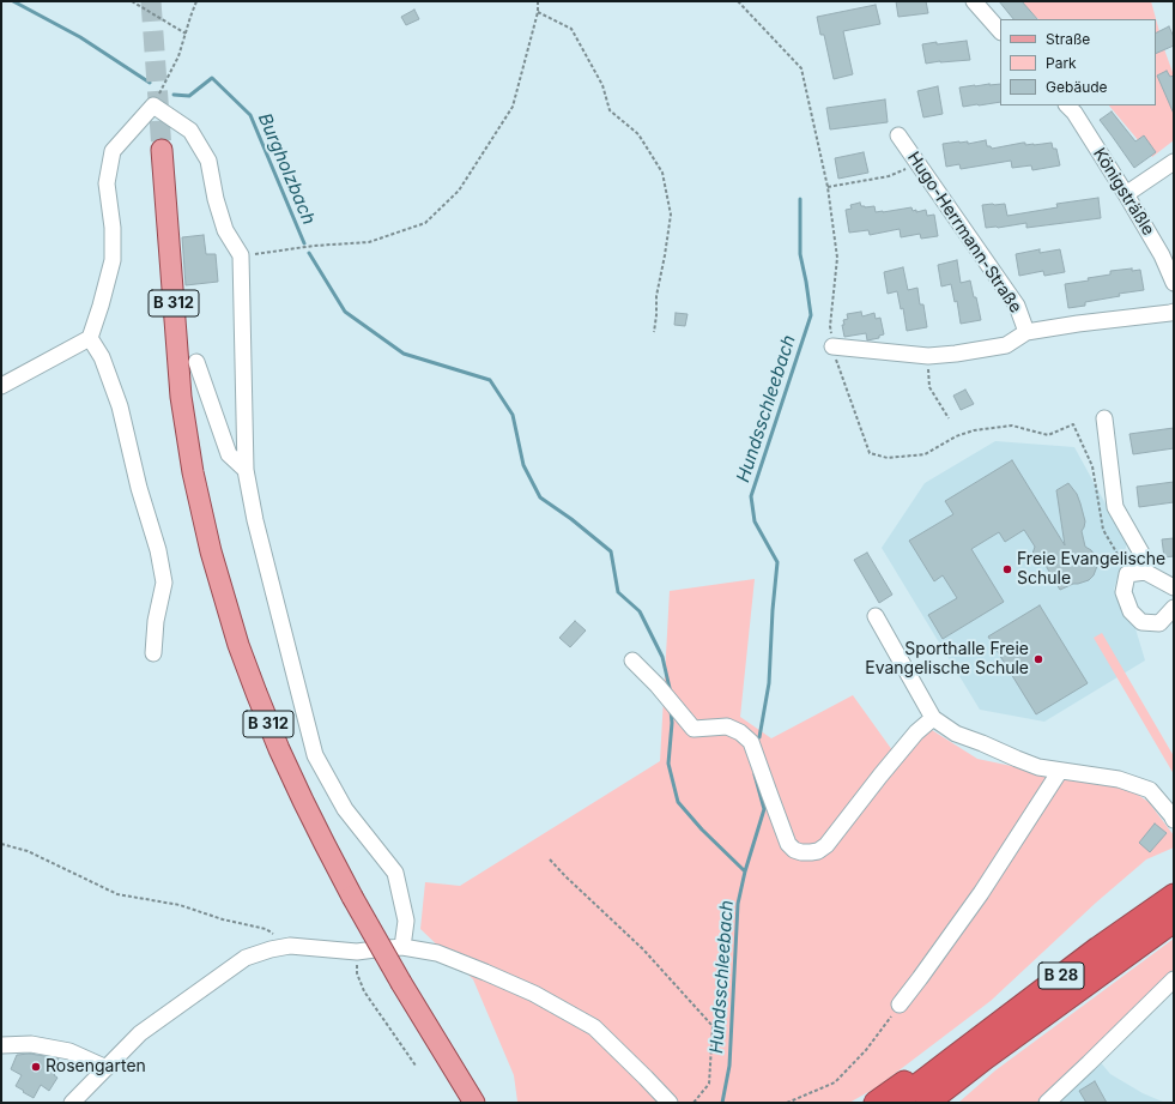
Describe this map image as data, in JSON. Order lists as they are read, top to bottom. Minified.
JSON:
{"streets":{"highway":["B 28"],"main road":["B 312"],"street":["Königsträßle","Hugo-Herrmann-Straße"]},"water":["Burgholzbach","Hundsschleebach"],"places":["Freie Evangelische Schule","Sporthalle Freie Evangelische Schule","Rosengarten"],"legend":["Straße","Park","Gebäude"]}
